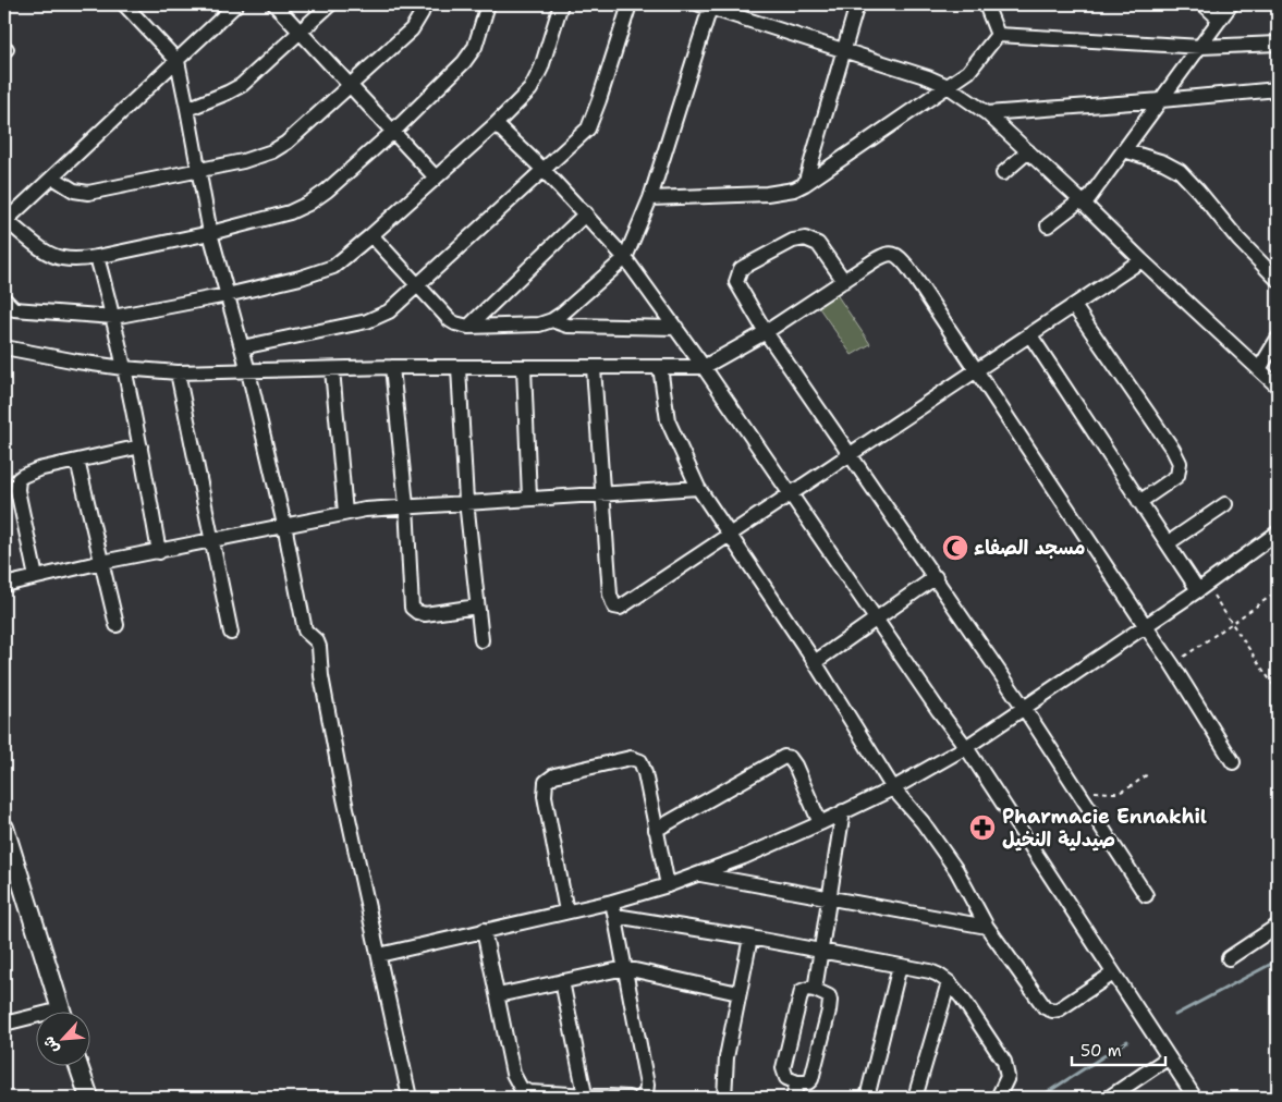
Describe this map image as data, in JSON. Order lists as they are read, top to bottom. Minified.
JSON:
{"places":{"mosque":["مسجد الصفاء"],"pharmacy":["Pharmacie Ennakhil صيدلية النخيل"]},"scale_bar":"50 m","north":"bottom left"}
